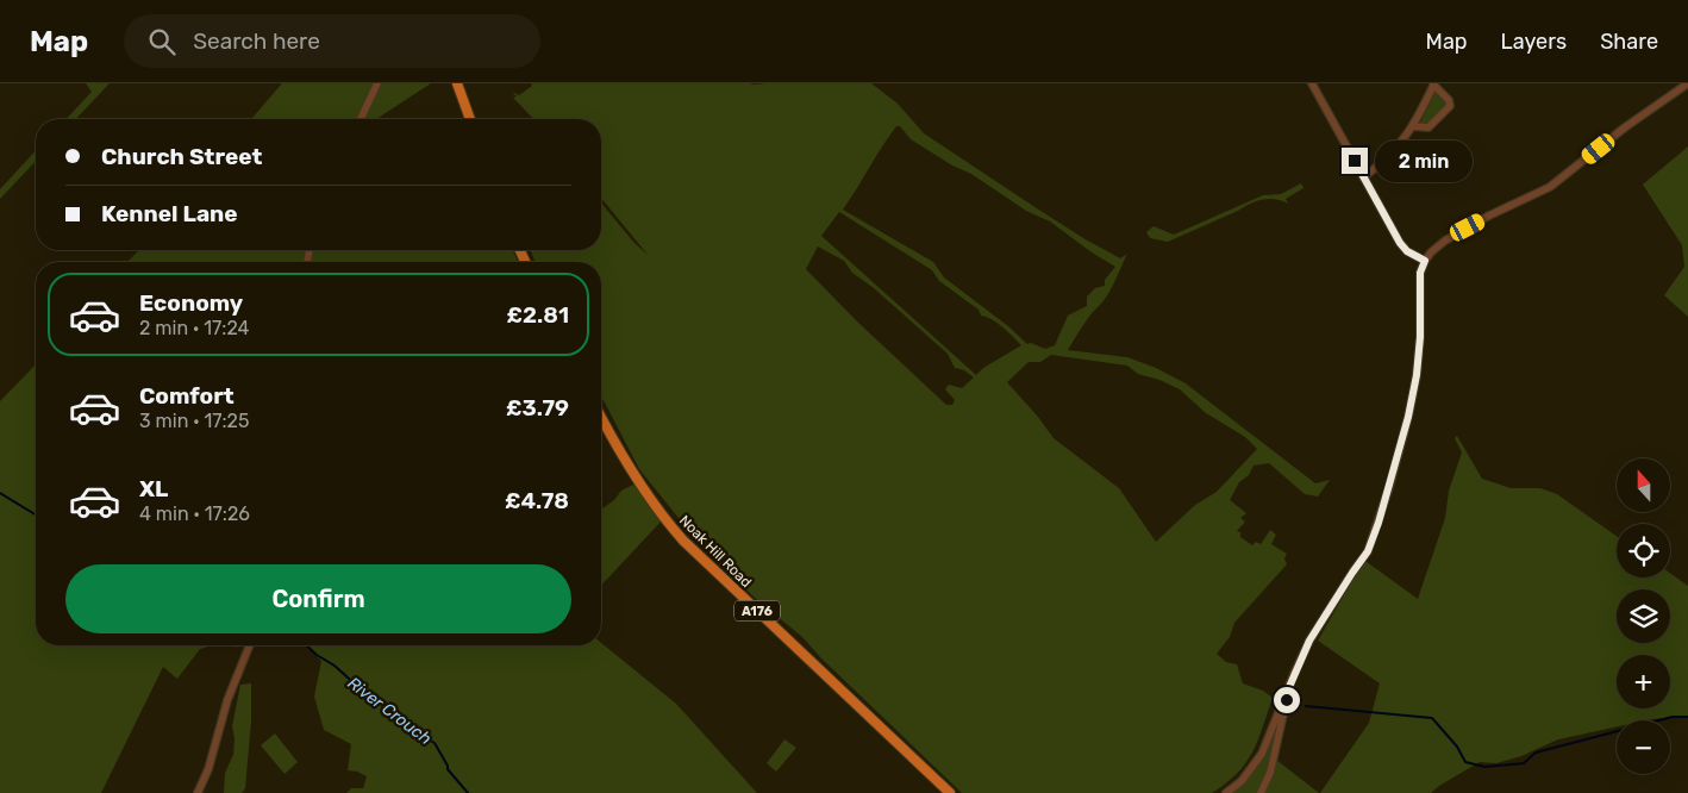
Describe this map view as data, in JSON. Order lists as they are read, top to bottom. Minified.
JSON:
{"streets":{"main road":["Noak Hill Road","A176"]},"water":["River Crouch"],"north":"top","page":{"header":"Map","search":"Search here","nav":["Map","Layers","Share"],"banner":["Church Street","Kennel Lane"],"bubble":"2 min","list":[{"name":"Economy","note":"2 min · 17:24","value":"£2.81"},{"name":"Comfort","note":"3 min · 17:25","value":"£3.79"},{"name":"XL","note":"4 min · 17:26","value":"£4.78"}],"map_buttons":["+","−"],"buttons":"Confirm"}}
